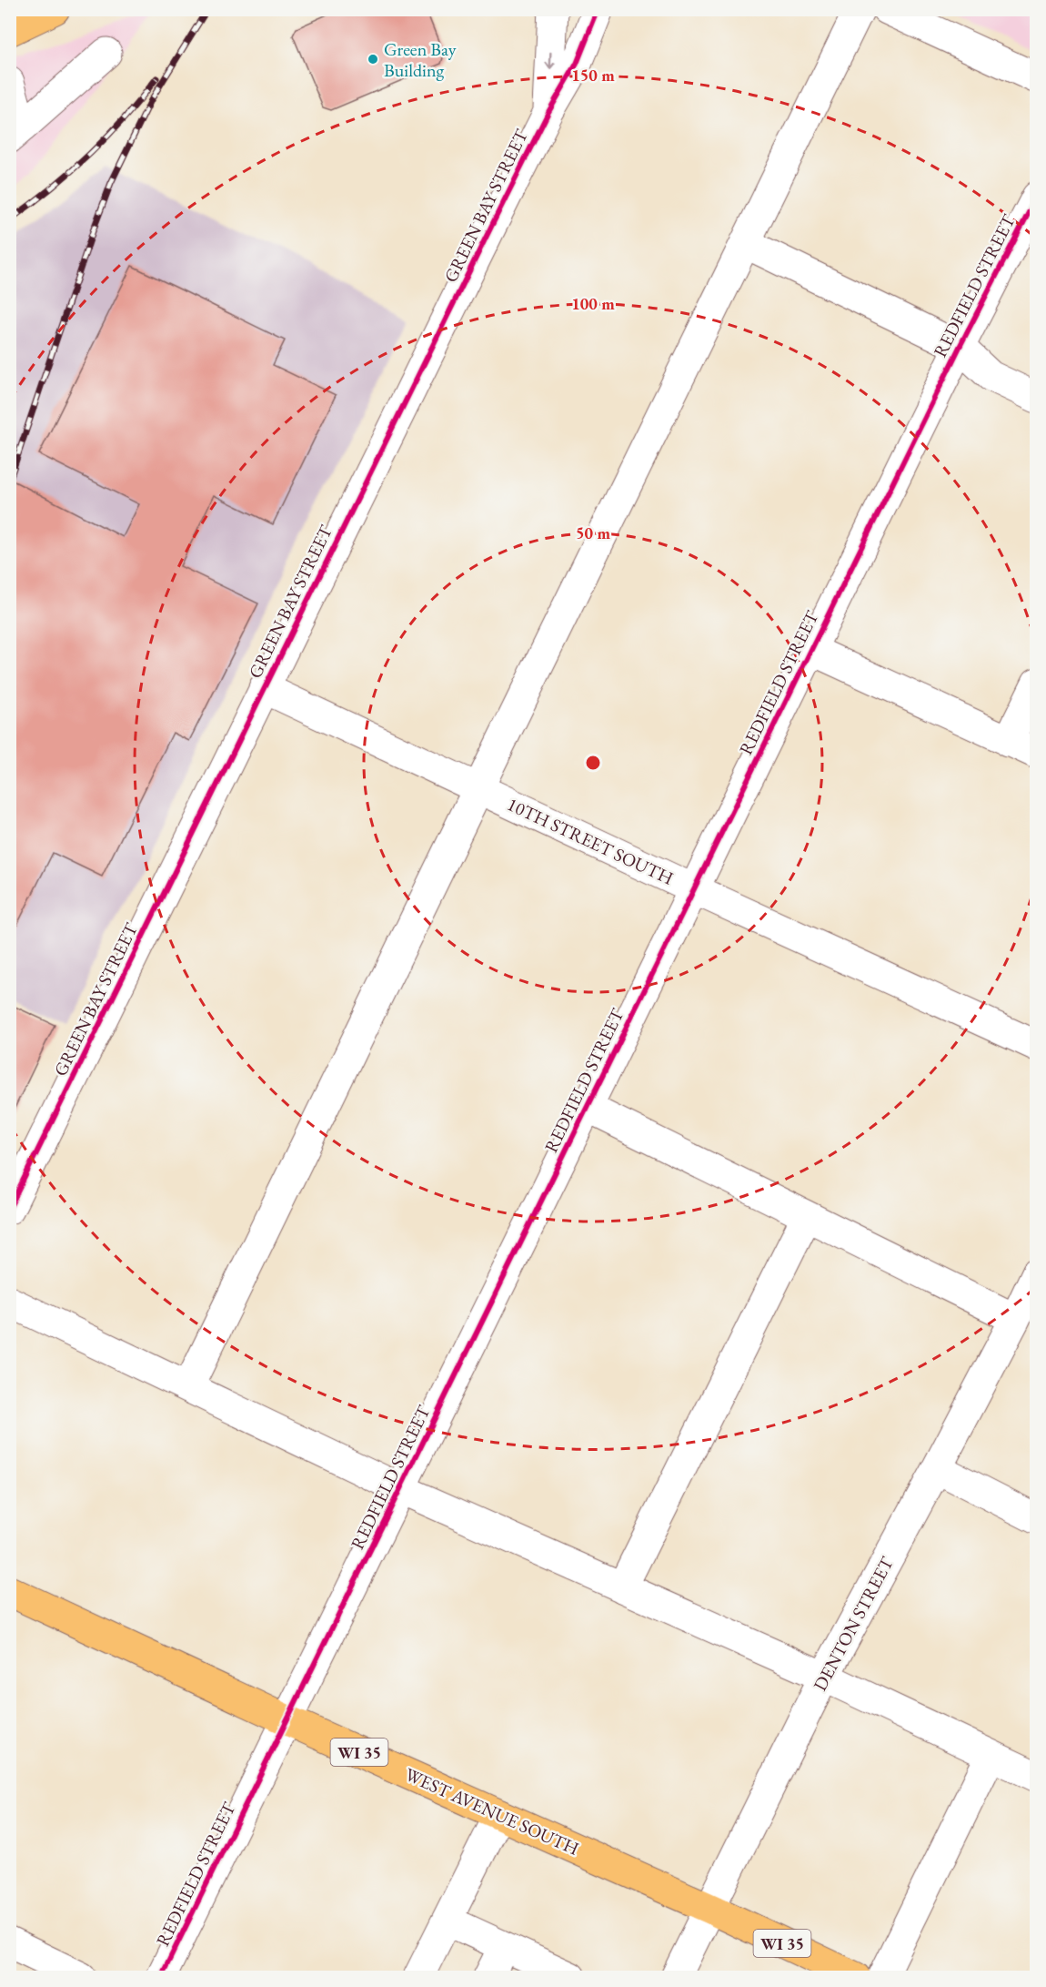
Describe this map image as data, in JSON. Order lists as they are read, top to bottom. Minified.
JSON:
{"streets":{"main road":["WI 35","WEST AVENUE SOUTH"],"street":["GREEN BAY STREET","REDFIELD STREET","10TH STREET SOUTH","DENTON STREET"]},"crossings":[["GREEN BAY STREET","10TH STREET SOUTH"],["REDFIELD STREET","10TH STREET SOUTH"],["REDFIELD STREET","WEST AVENUE SOUTH"],["DENTON STREET","WEST AVENUE SOUTH"]],"places":["Green Bay Building"],"rings":["150 m","100 m","50 m"]}
